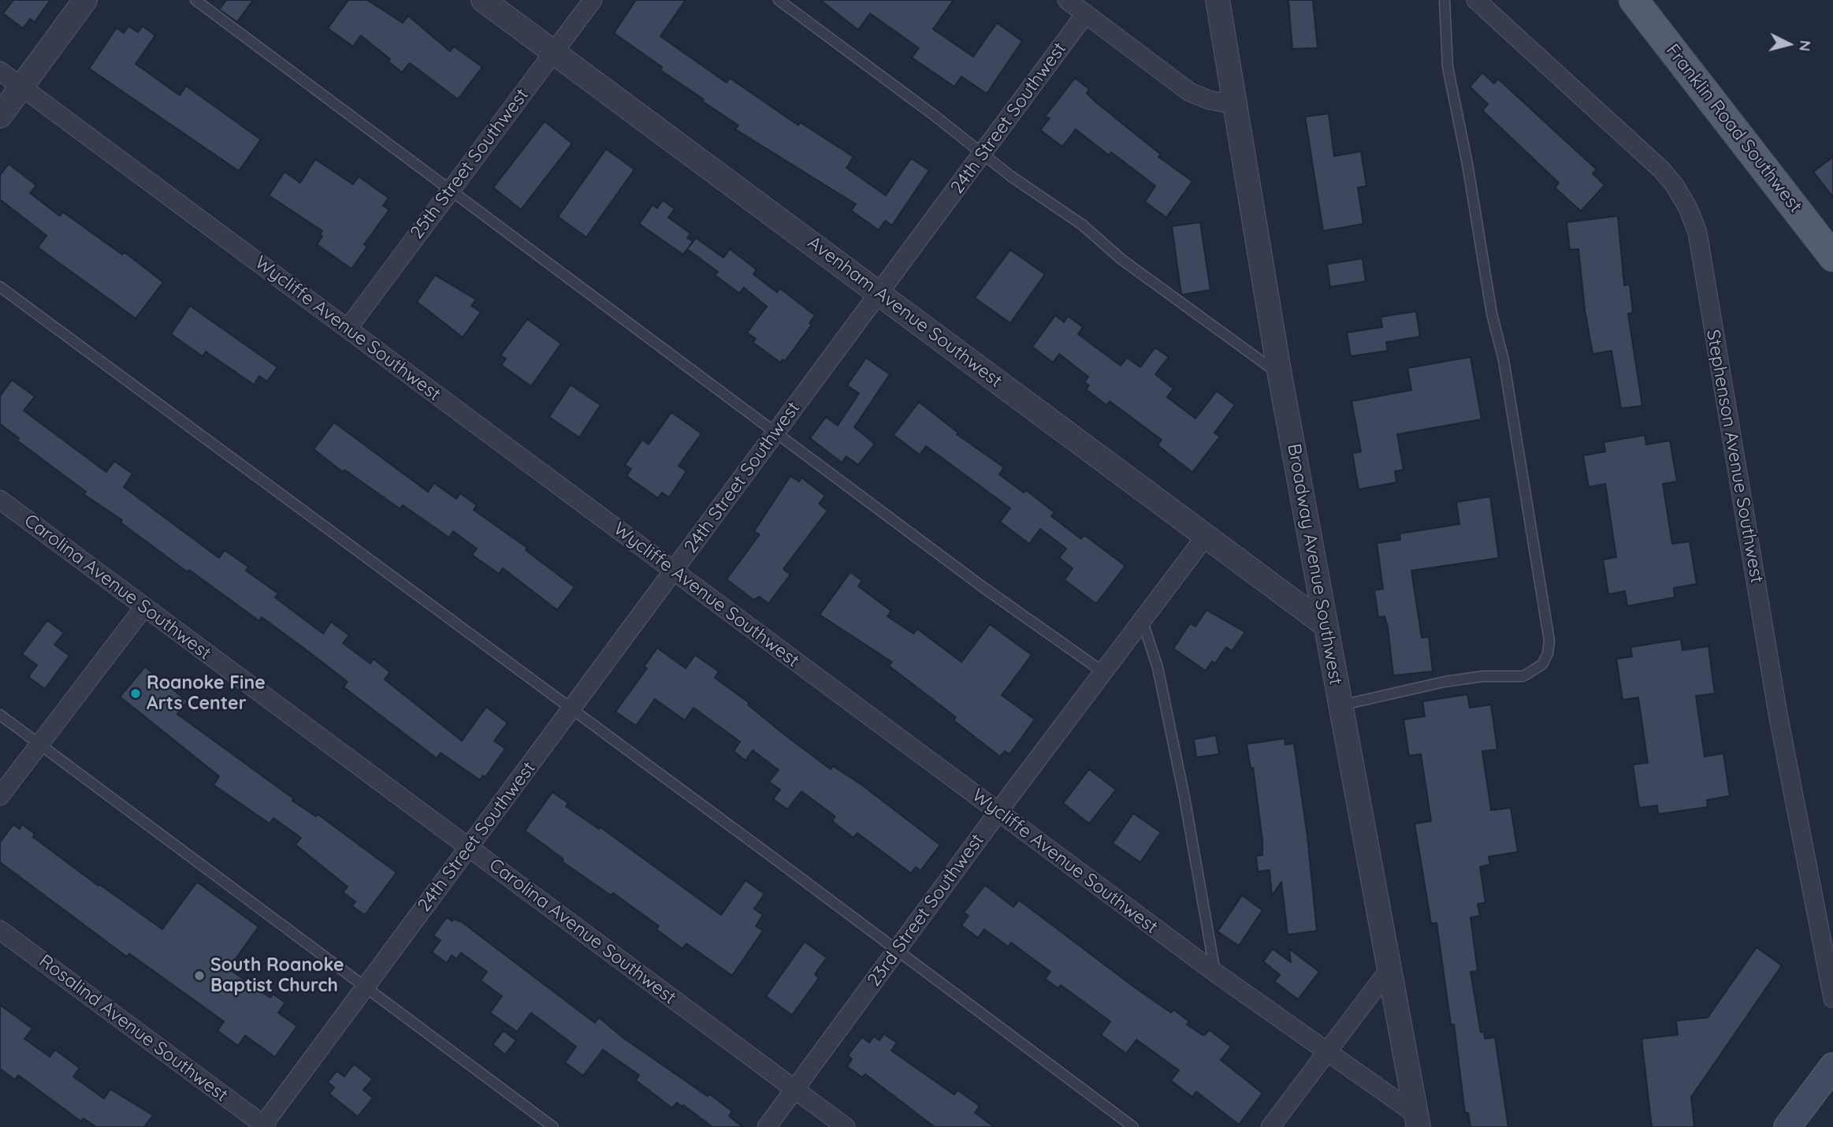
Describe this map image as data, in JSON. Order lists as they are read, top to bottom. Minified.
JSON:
{"streets":{"main road":["Franklin Road Southwest"],"street":["24th Street Southwest","25th Street Southwest","Avenham Avenue Southwest","Wycliffe Avenue Southwest","Stephenson Avenue Southwest","Broadway Avenue Southwest","Carolina Avenue Southwest","23rd Street Southwest","Rosalind Avenue Southwest"]},"crossings":[["24th Street Southwest","Avenham Avenue Southwest"],["24th Street Southwest","Wycliffe Avenue Southwest"],["24th Street Southwest","Carolina Avenue Southwest"],["24th Street Southwest","Rosalind Avenue Southwest"],["25th Street Southwest","Avenham Avenue Southwest"],["25th Street Southwest","Wycliffe Avenue Southwest"],["Avenham Avenue Southwest","Broadway Avenue Southwest"],["Avenham Avenue Southwest","23rd Street Southwest"],["Wycliffe Avenue Southwest","Broadway Avenue Southwest"],["Wycliffe Avenue Southwest","23rd Street Southwest"],["Carolina Avenue Southwest","23rd Street Southwest"]],"places":["Roanoke Fine Arts Center","South Roanoke Baptist Church"],"north":"right"}
